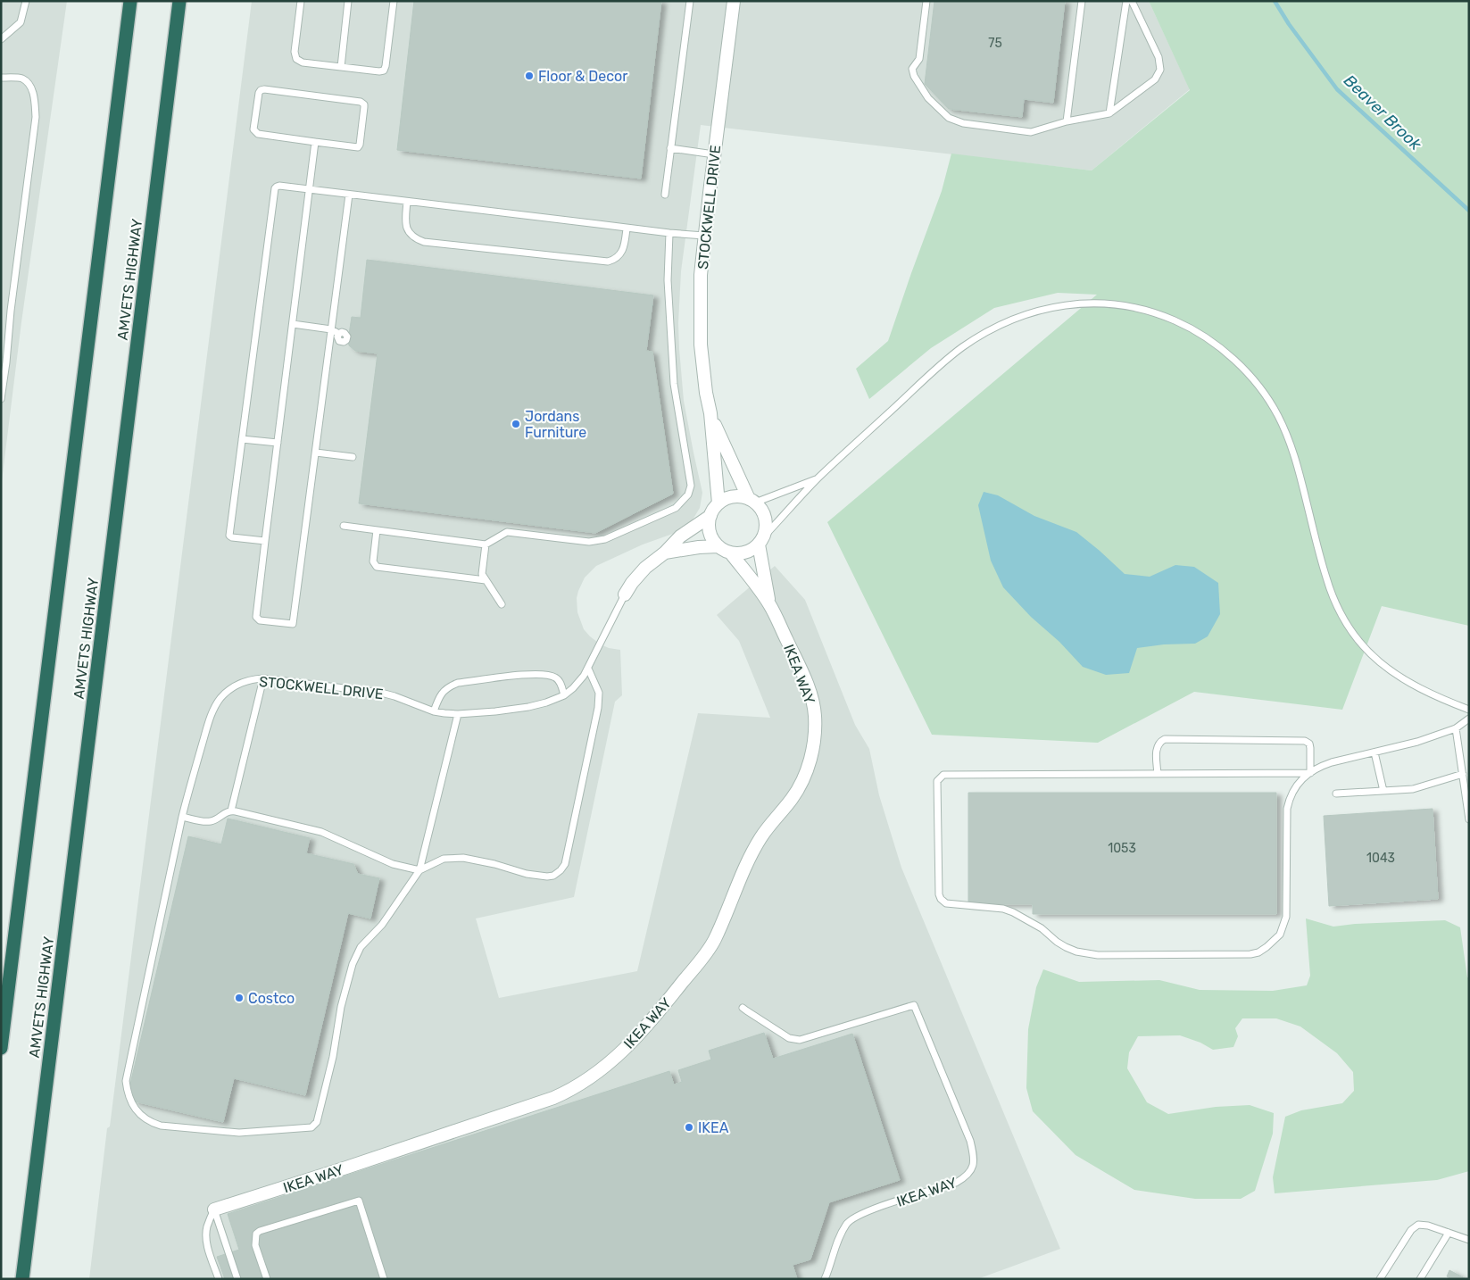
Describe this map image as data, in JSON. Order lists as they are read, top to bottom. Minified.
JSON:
{"streets":{"highway":["AMVETS HIGHWAY"],"street":["STOCKWELL DRIVE","IKEA WAY"]},"crossings":[["STOCKWELL DRIVE","IKEA WAY"]],"water":["Beaver Brook"],"places":["Floor & Decor","Jordans Furniture","Costco","IKEA"],"house_numbers":["75","1053","1043"]}
